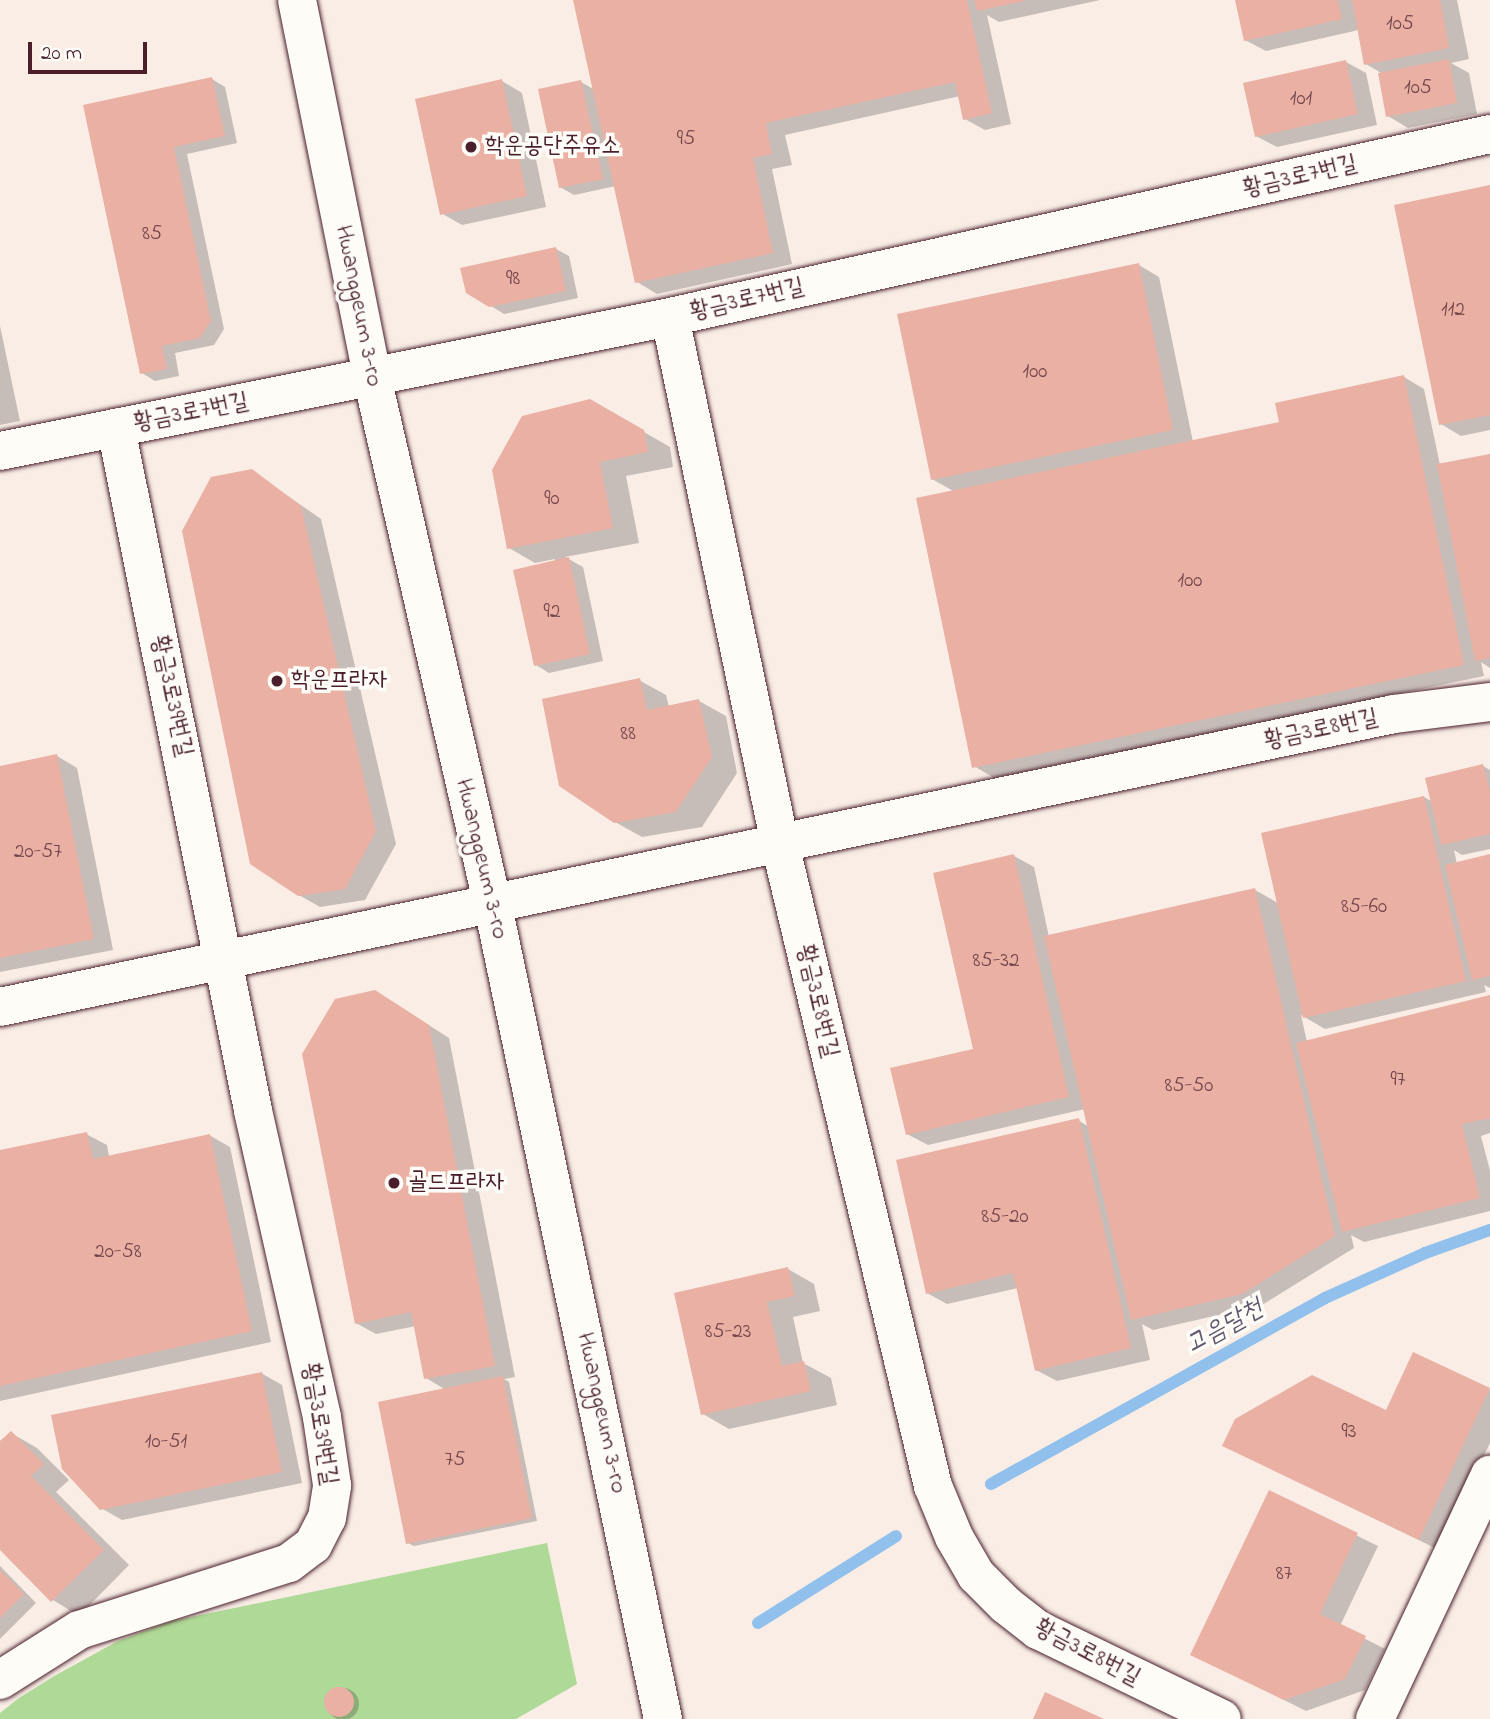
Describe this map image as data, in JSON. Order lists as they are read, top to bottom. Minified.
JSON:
{"streets":{"street":["황금3로7번길","Hwanggeum 3-ro","황금3로39번길","황금3로8번길"]},"crossings":[["황금3로7번길","Hwanggeum 3-ro"],["황금3로7번길","황금3로39번길"]],"water":["고음달천"],"places":["학운공단주유소","학운프라자","골드프라자"],"house_numbers":["105","105","101","95","85","98","112","100","90","100","92","88","20-57","85-60","85-32","97","85-50","85-20","20-58","85-23","93","10-51","75","87"],"scale_bar":"20 m"}
